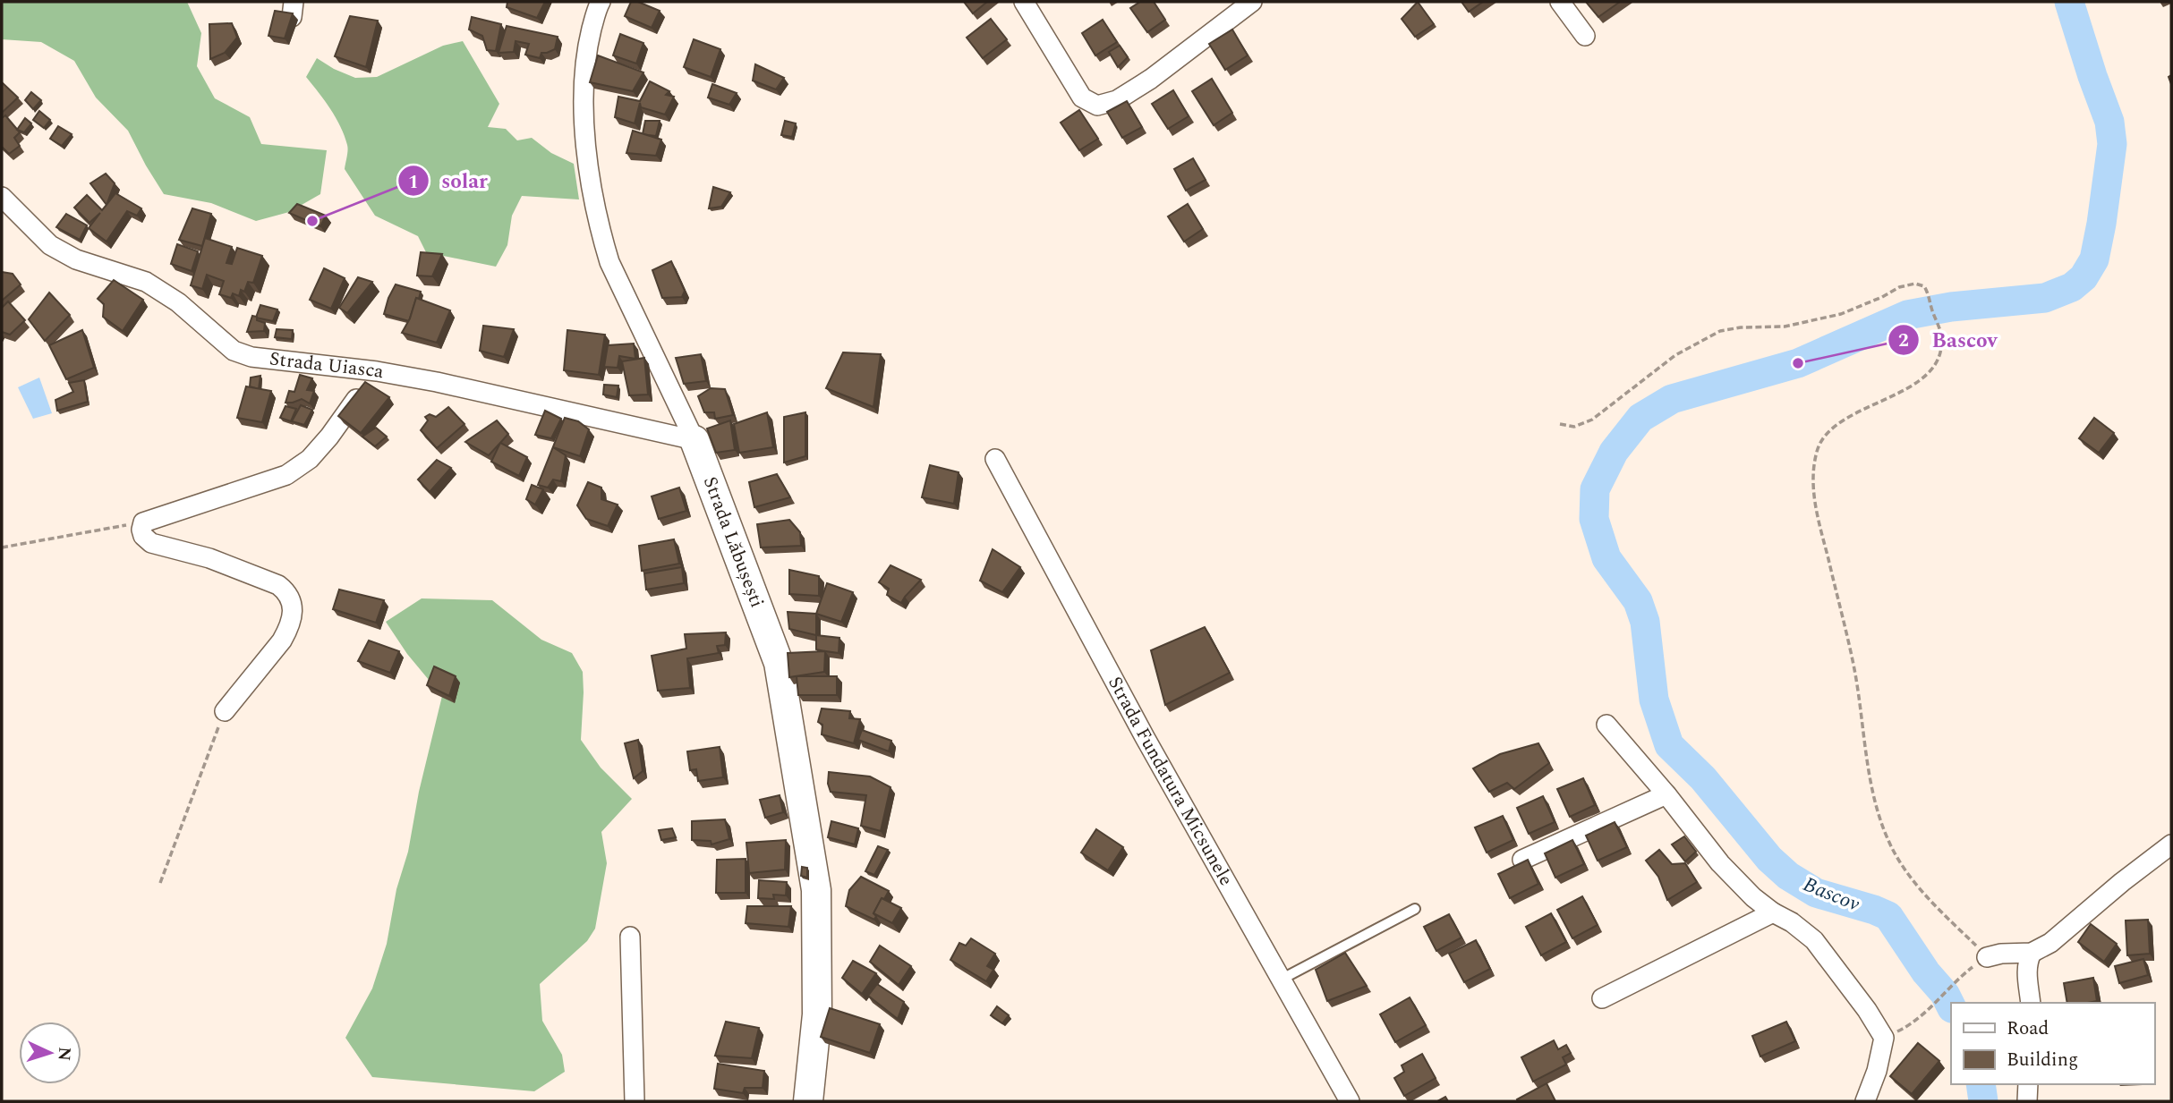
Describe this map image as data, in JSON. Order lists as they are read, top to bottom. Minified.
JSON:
{"streets":{"street":["Strada Uiasca","Strada Lăbușești","Strada Fundatura Micsunele"]},"crossings":[["Strada Uiasca","Strada Lăbușești"]],"water":["Bascov"],"places":["solar","Bascov"],"legend":["Road","Building"],"north":"right"}
